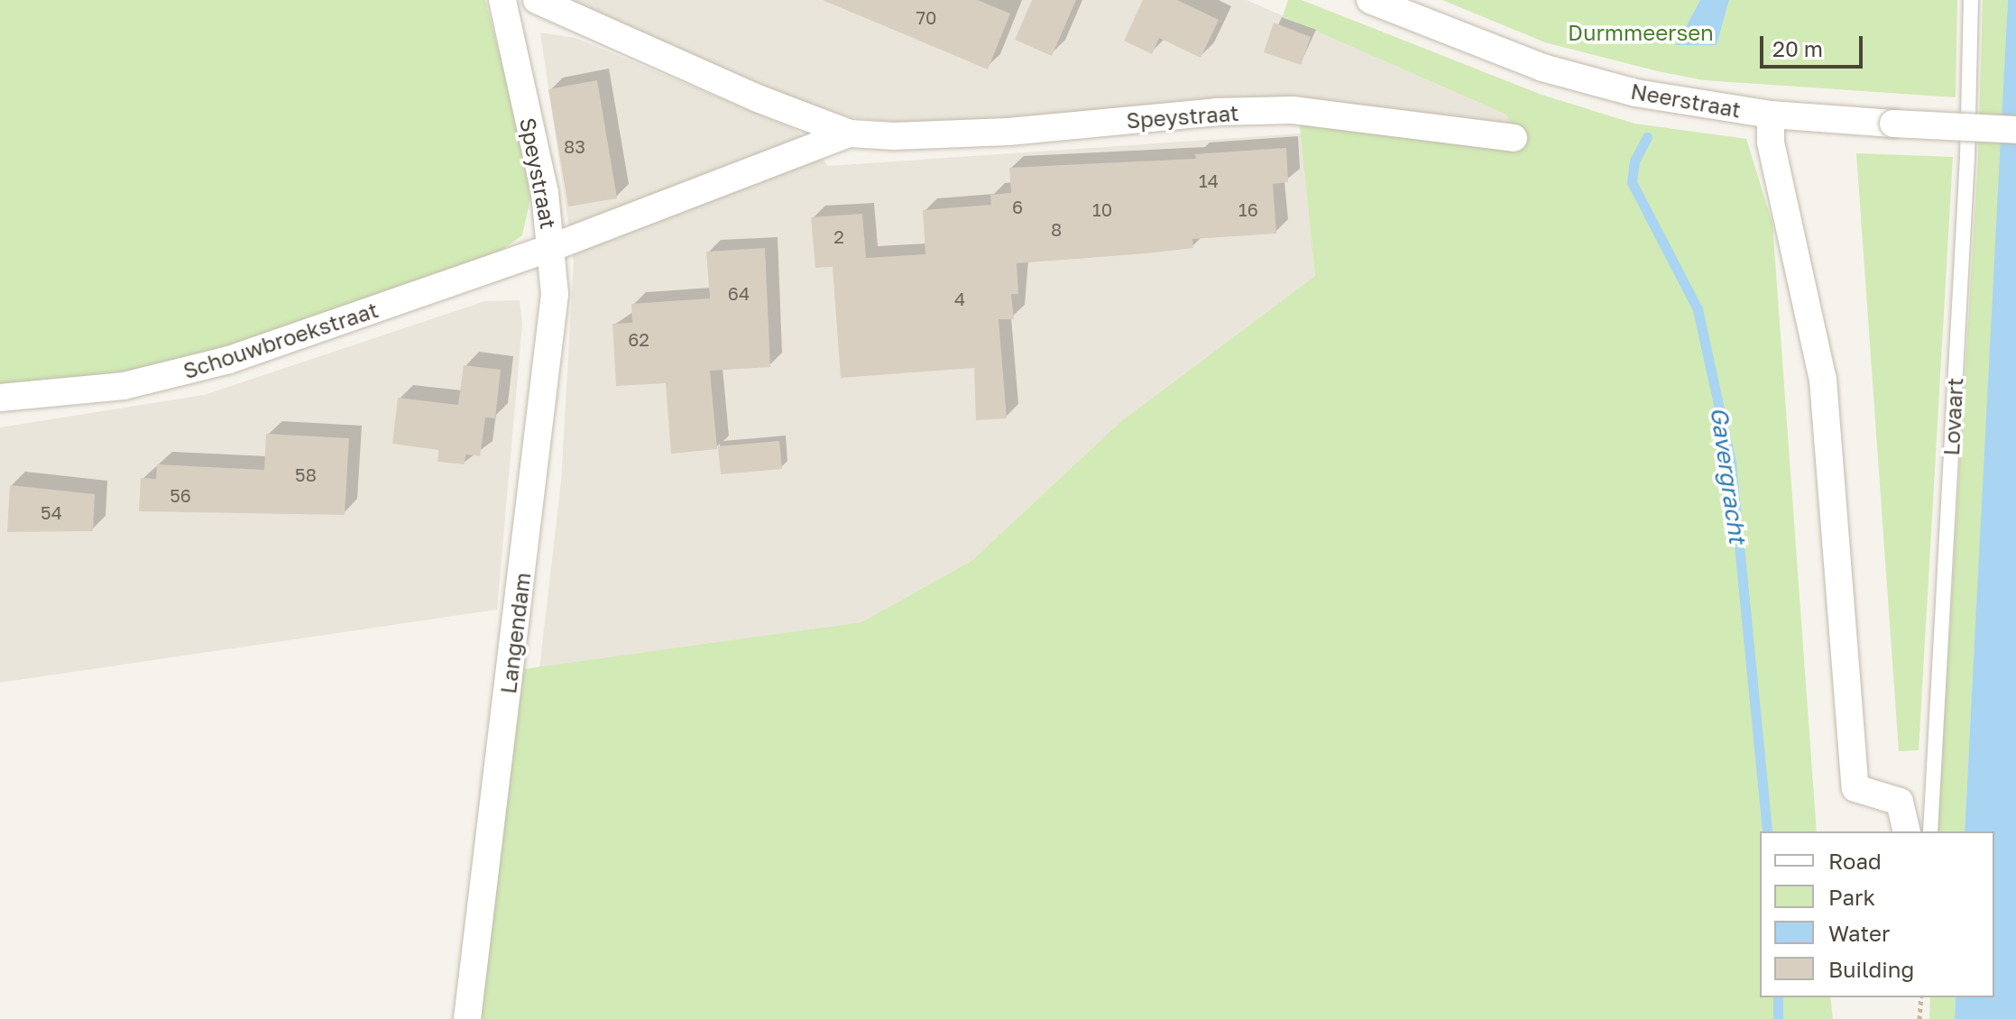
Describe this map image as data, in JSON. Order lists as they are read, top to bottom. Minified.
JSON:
{"streets":{"street":["Neerstraat","Speystraat","Schouwbroekstraat","Langendam"],"lane":["Lovaart"]},"crossings":[["Speystraat","Schouwbroekstraat"],["Speystraat","Langendam"],["Schouwbroekstraat","Langendam"]],"water":["Gavergracht"],"parks":["Durmmeersen"],"house_numbers":["70","83","14","6","10","16","8","2","64","4","62","58","56","54"],"legend":["Road","Park","Water","Building"],"scale_bar":"20 m"}
